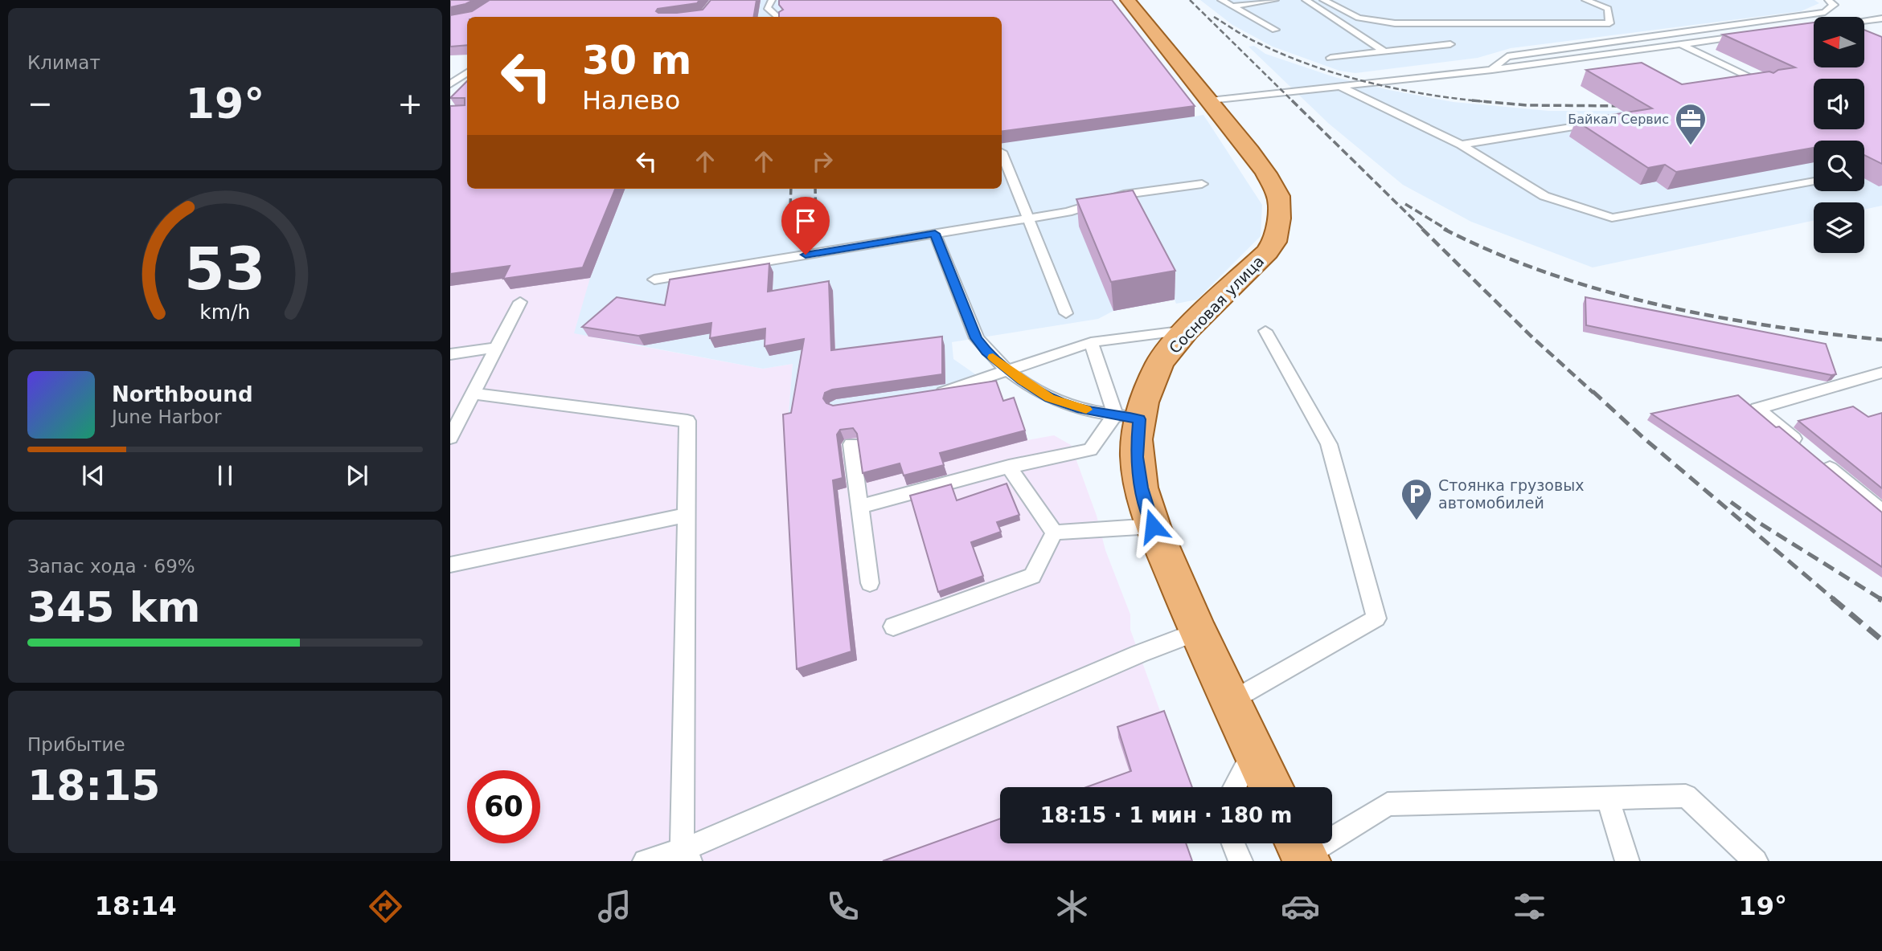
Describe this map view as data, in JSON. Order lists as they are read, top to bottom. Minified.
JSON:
{"streets":{"main road":["Сосновая улица"]},"places":{"office":["Байкал Сервис"],"parking":["Стоянка грузовых автомобилей"]},"north":"left","page":{"tile":["Климат",["Запас хода · 69%","345 km"],["Прибытие","18:15"]],"turn":["30 m","Налево"],"heat":["−","19°","+"],"song":["Northbound","June Harbor"],"limit":"60","trip":"18:15 · 1 мин · 180 m","tabs":["18:14","19°"],"gauge":["53","km/h"]}}
